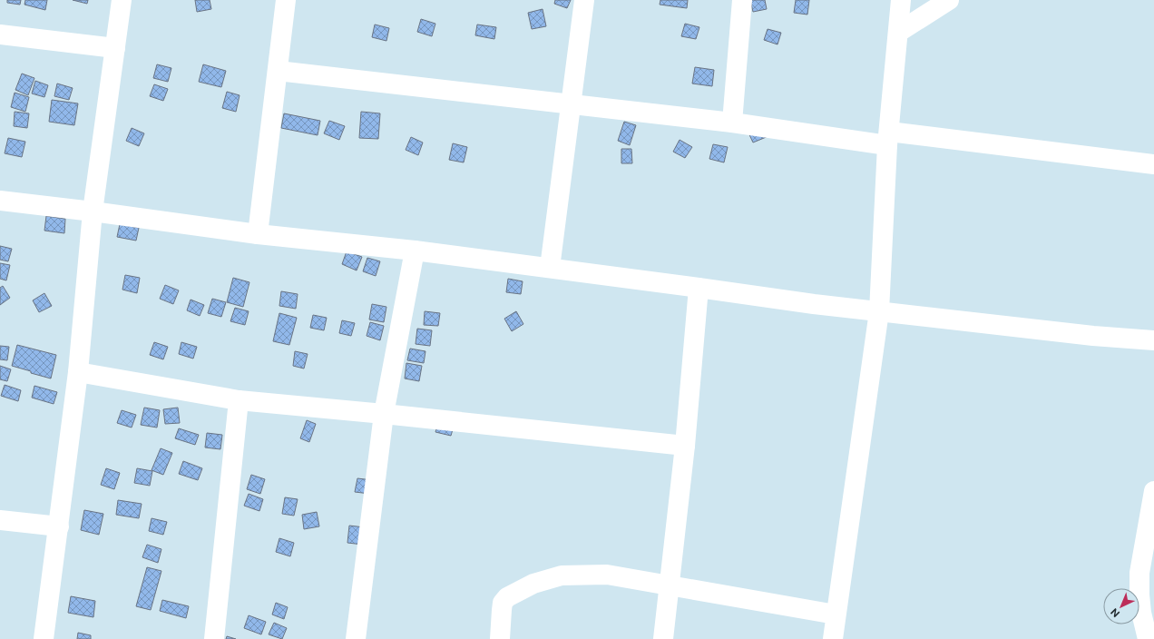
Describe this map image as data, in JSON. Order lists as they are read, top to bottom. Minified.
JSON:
{"north":"bottom left"}
